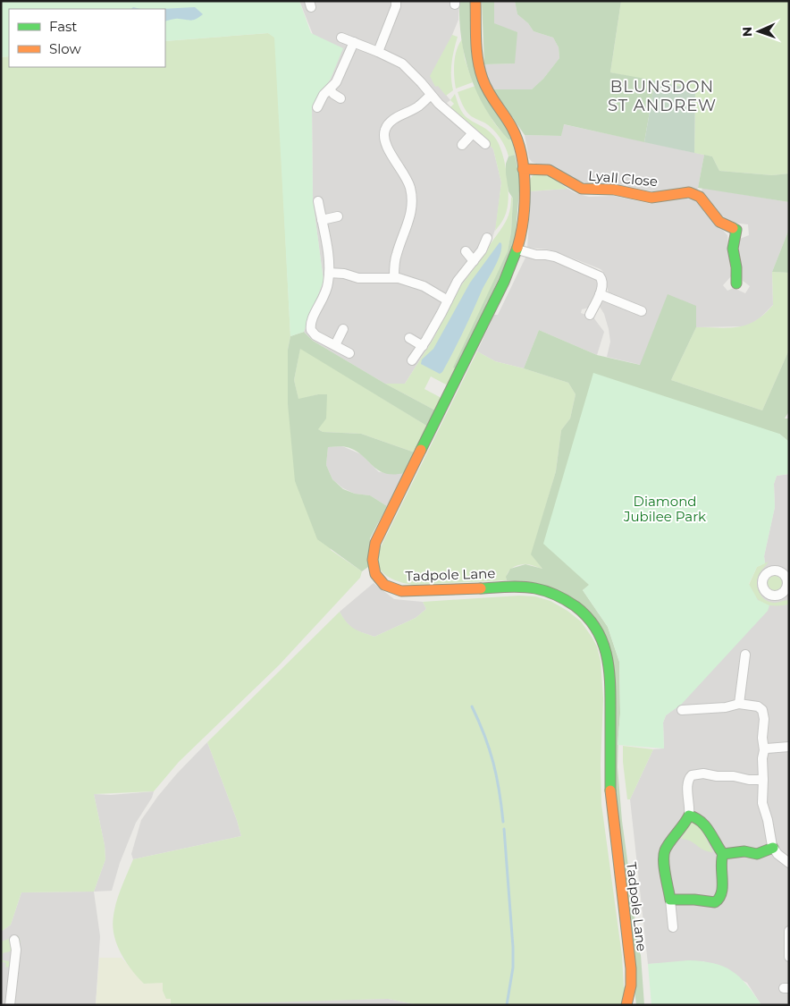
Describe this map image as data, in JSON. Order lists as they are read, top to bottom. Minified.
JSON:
{"streets":{"street":["Lyall Close","Tadpole Lane"]},"crossings":[["Lyall Close","Tadpole Lane"]],"districts":["BLUNSDON ST ANDREW"],"parks":["Diamond Jubilee Park"],"legend":["Fast","Slow"],"north":"left"}
